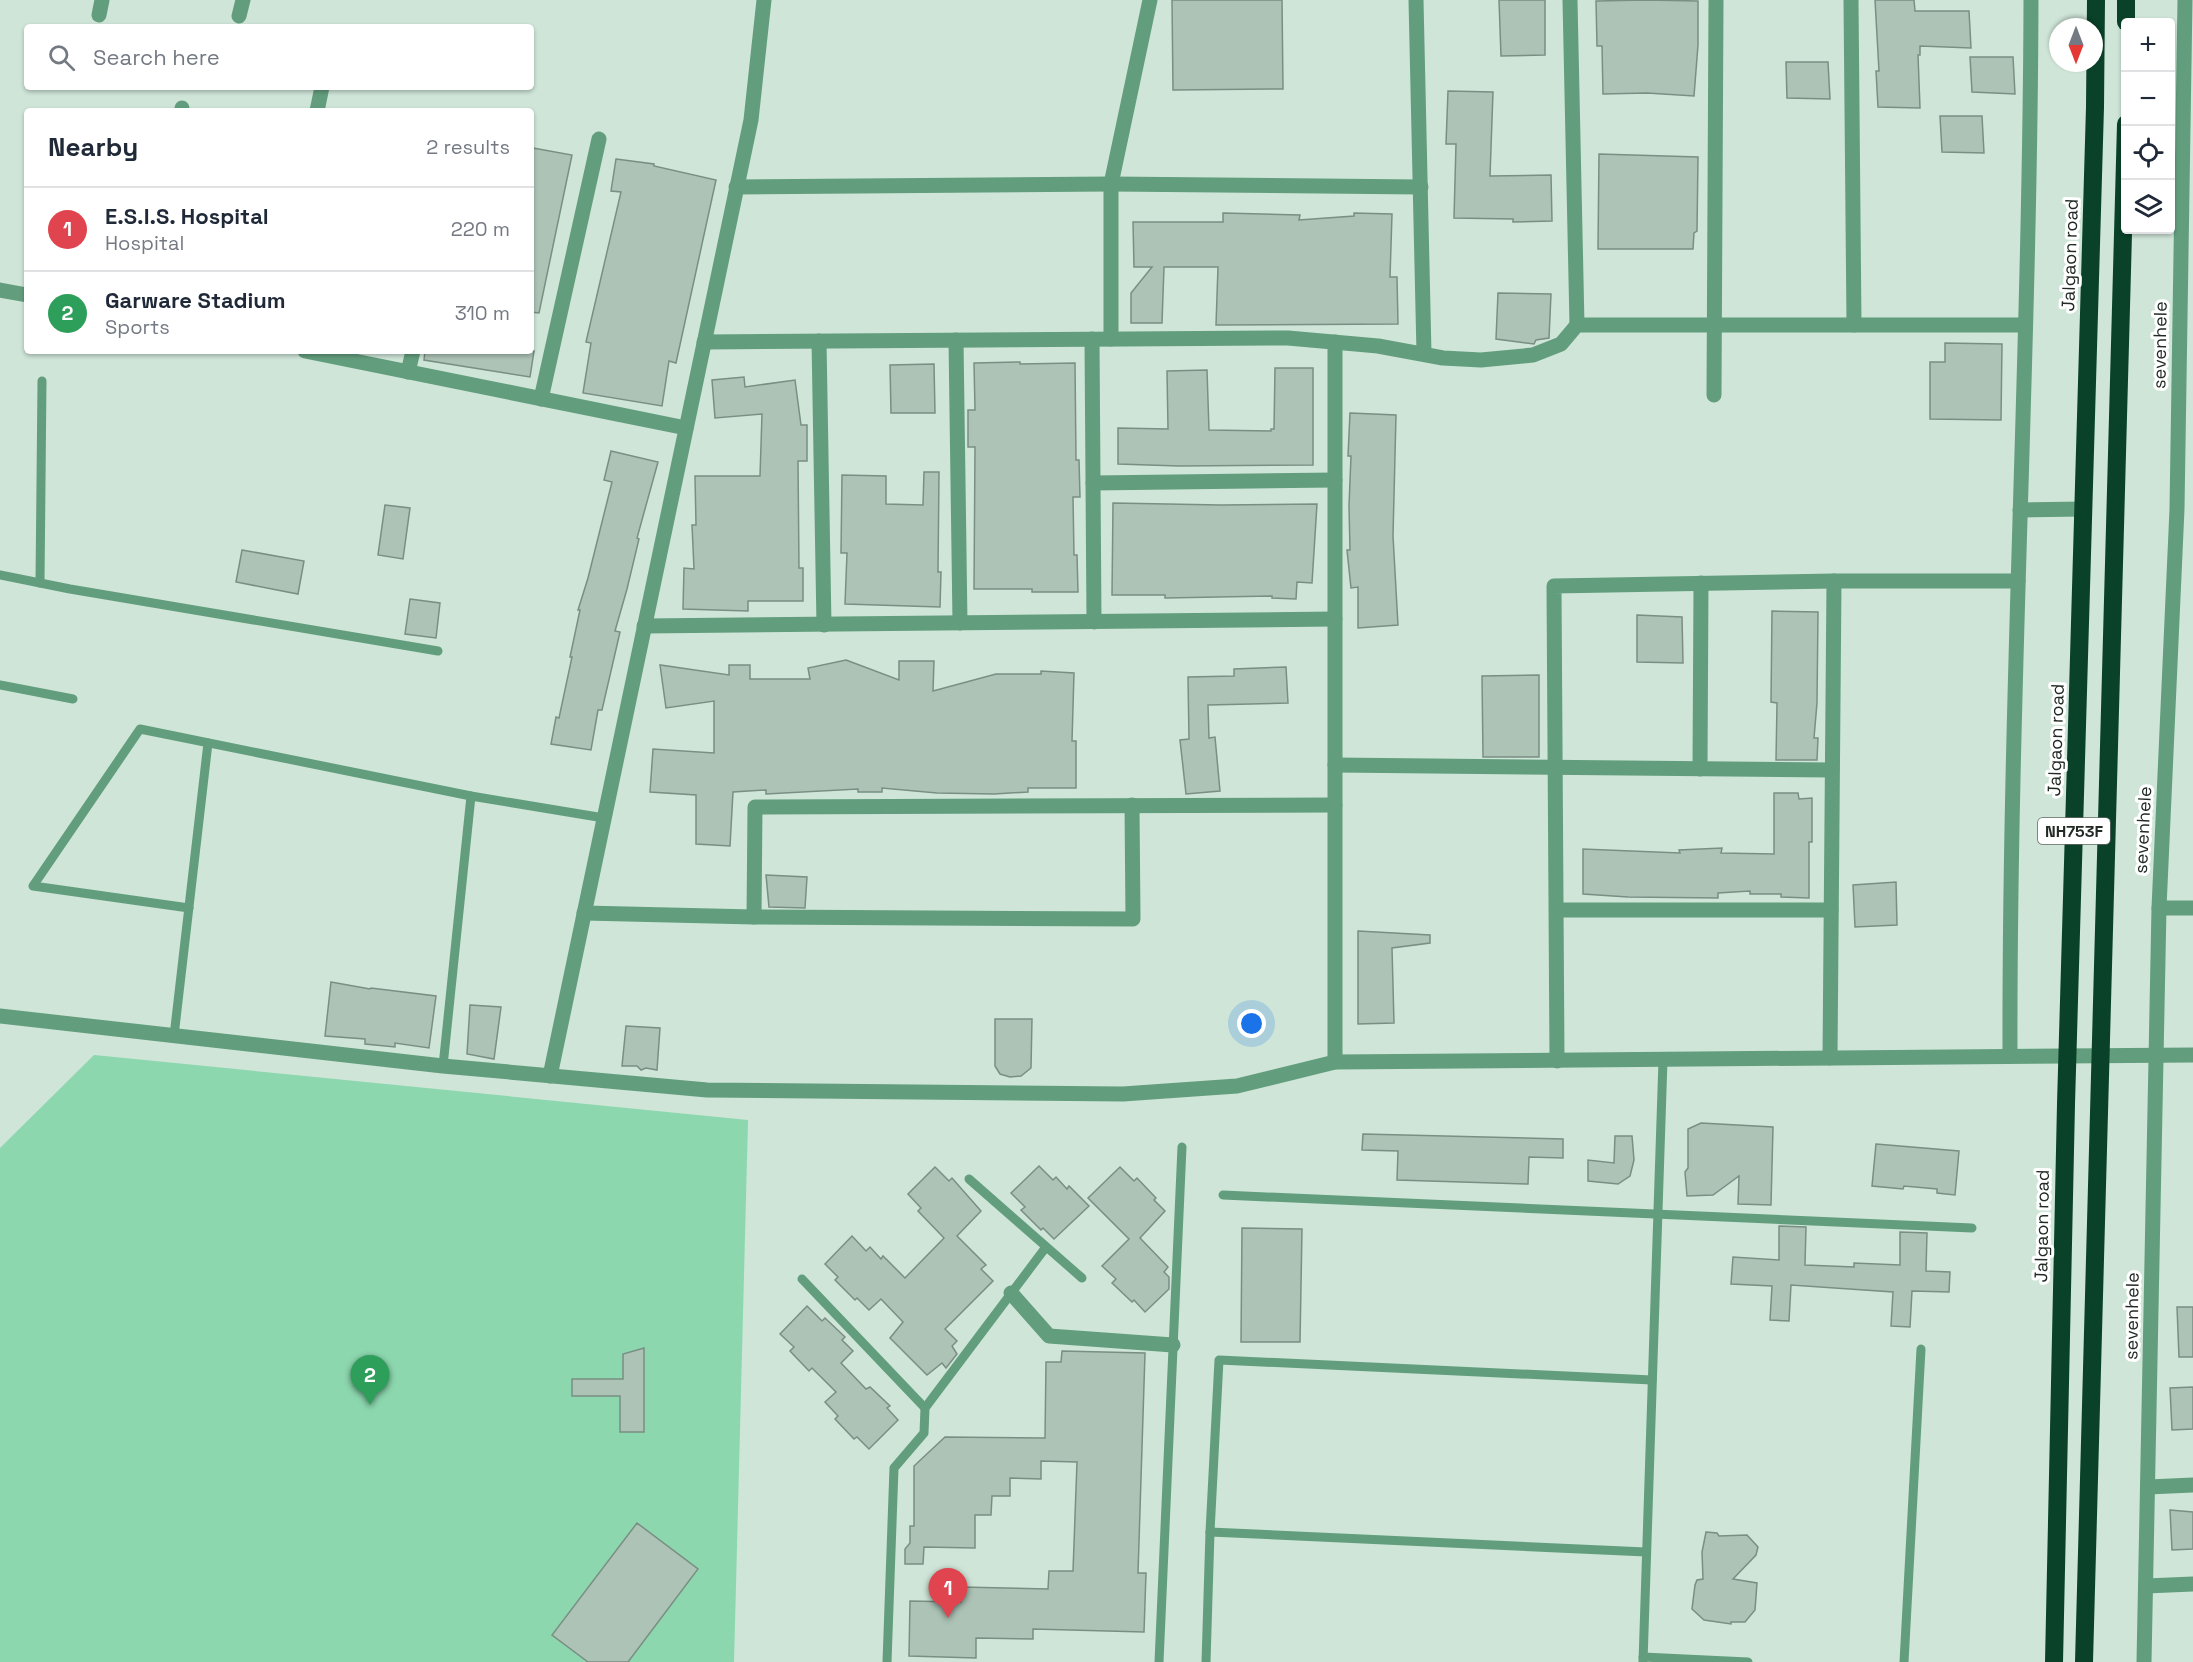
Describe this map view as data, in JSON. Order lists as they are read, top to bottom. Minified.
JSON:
{"streets":{"highway":["Jalgaon road","NH753F"],"street":["sevenhele"]},"north":"bottom","page":{"map_buttons":["+","−"],"search":"Search here","heading":["Nearby","2 results"],"list":[{"mark":"1","name":"E.S.I.S. Hospital","note":"Hospital","value":"220 m"},{"mark":"2","name":"Garware Stadium","note":"Sports","value":"310 m"}],"pins":["2","1"]}}
